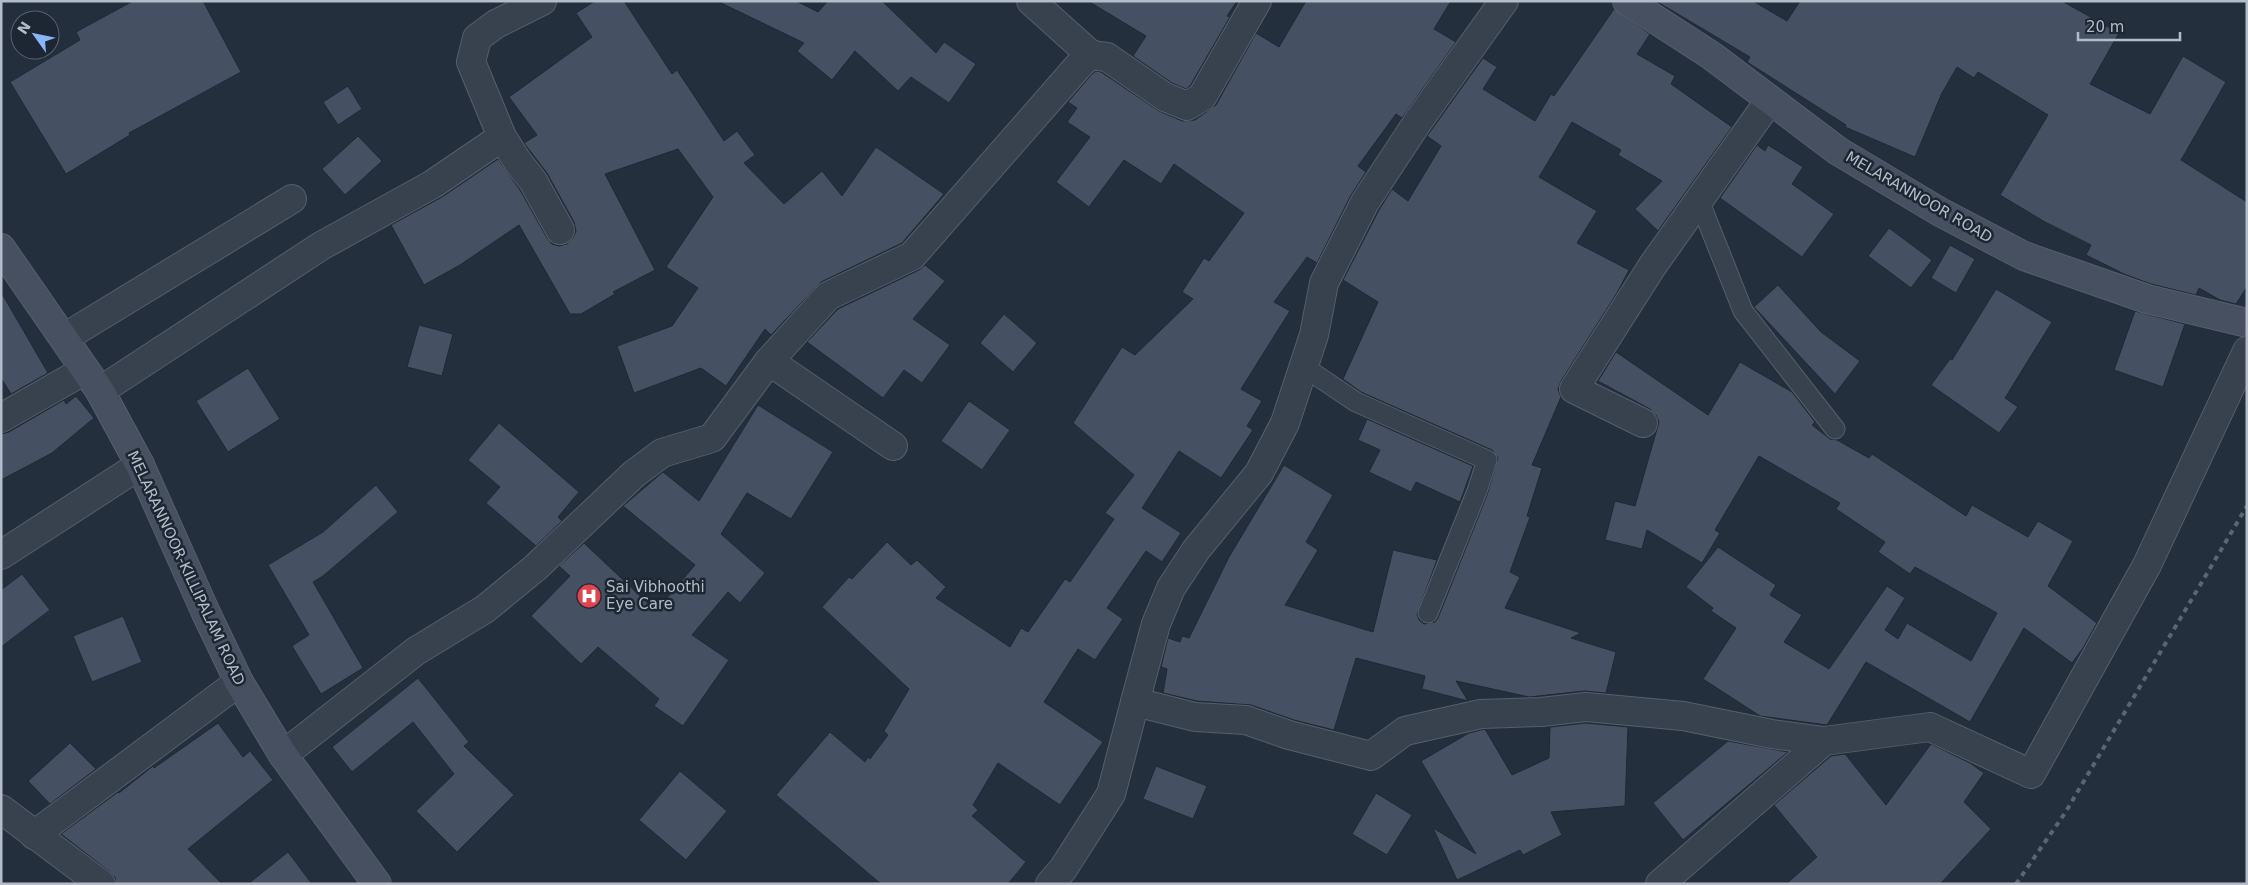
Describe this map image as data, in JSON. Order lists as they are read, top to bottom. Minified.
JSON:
{"streets":{"street":["MELARANNOOR ROAD","MELARANNOOR-KILLIPALAM ROAD"]},"places":{"hospital":["Sai Vibhoothi Eye Care"]},"scale_bar":"20 m","north":"top left"}
